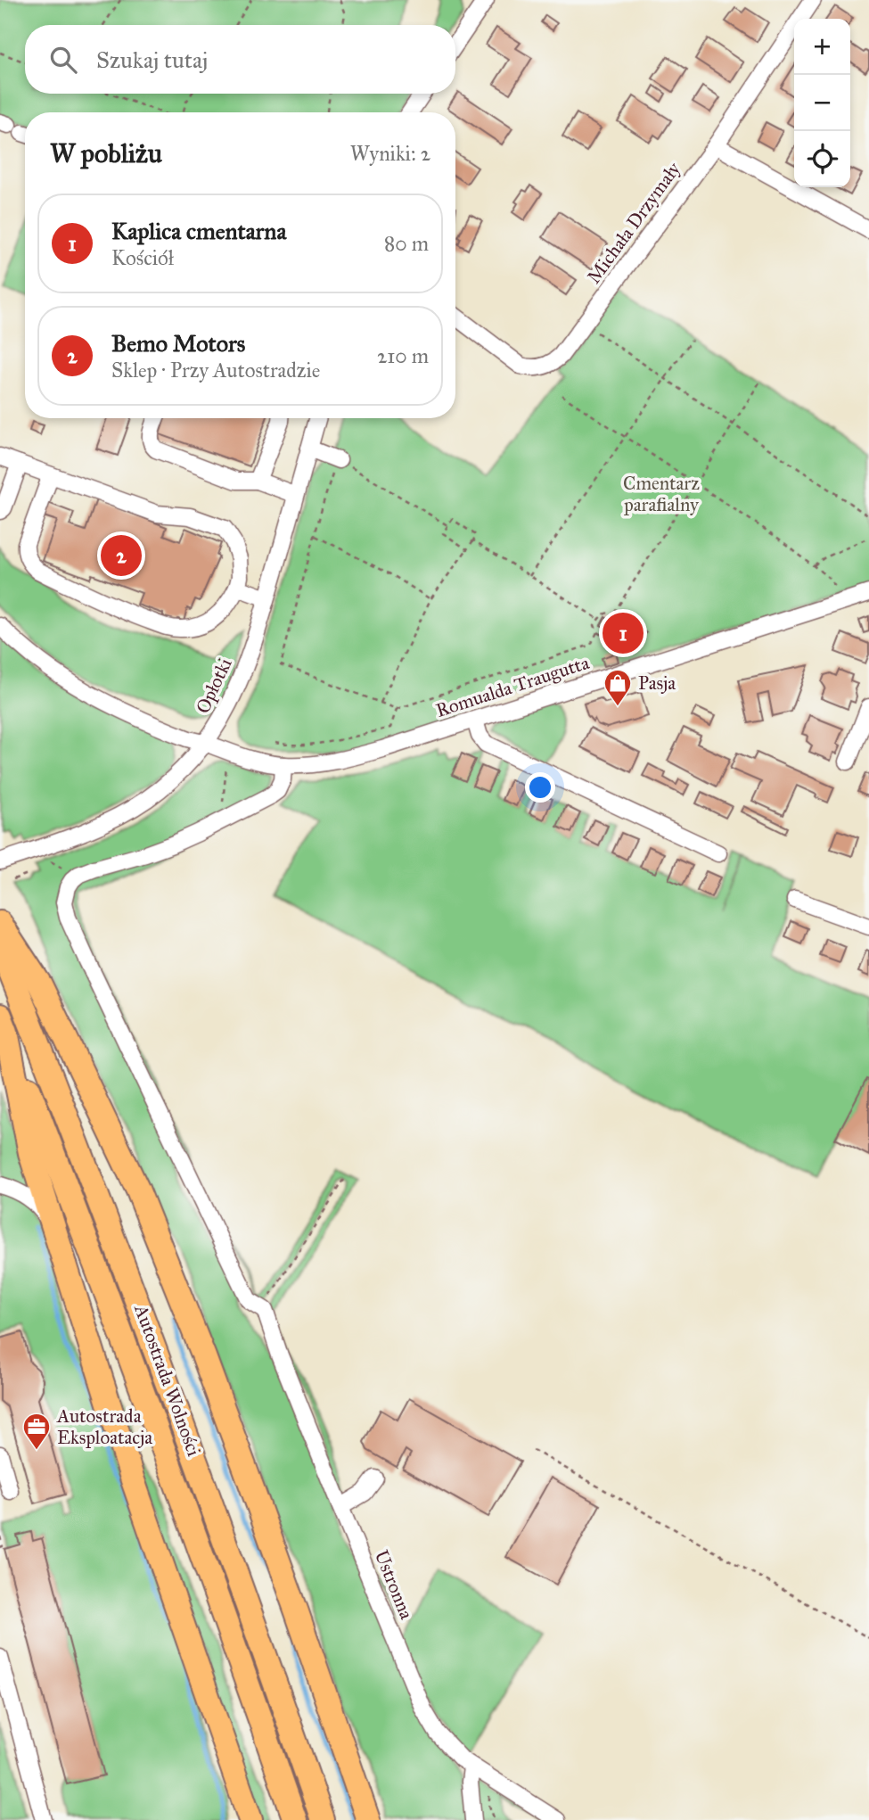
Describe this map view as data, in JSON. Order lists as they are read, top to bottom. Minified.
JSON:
{"streets":{"highway":["Autostrada Wolności"],"street":["Michała Drzymały","Opłotki","Romualda Traugutta","Ustronna"]},"crossings":[["Opłotki","Romualda Traugutta"]],"parks":["Cmentarz parafialny"],"places":{"shop":["Pasja"],"office":["Autostrada Eksploatacja"]},"page":{"map_buttons":["+","−"],"search":"Szukaj tutaj","heading":["W pobliżu","Wyniki: 2"],"list":[{"mark":"1","name":"Kaplica cmentarna","note":"Kościół","value":"80 m"},{"mark":"2","name":"Bemo Motors","note":"Sklep · Przy Autostradzie","value":"210 m"}],"pins":["2","1"]}}
